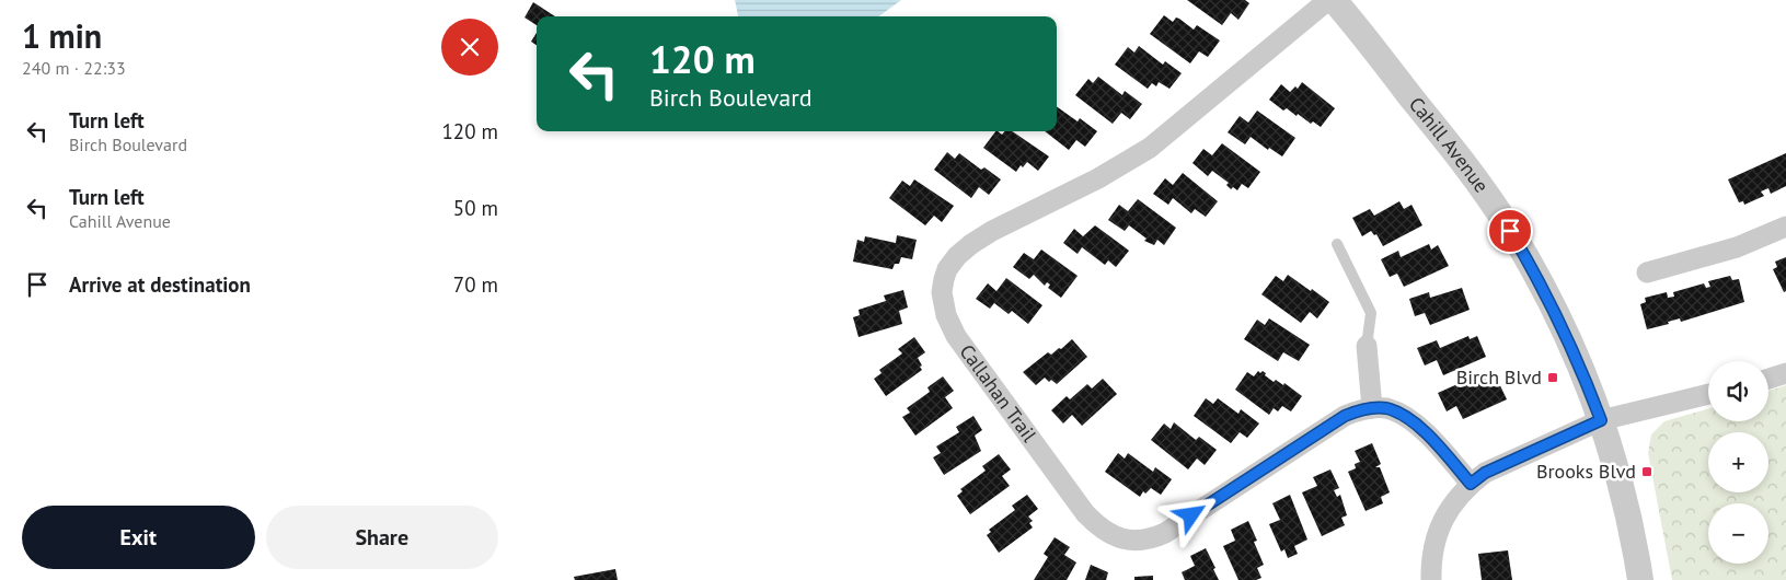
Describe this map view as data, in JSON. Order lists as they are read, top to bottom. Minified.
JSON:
{"streets":{"street":["Cahill Avenue","Callahan Trail"]},"places":{"transit":["Birch Blvd","Brooks Blvd"]},"page":{"heading":["1 min","240 m · 22:33"],"turn":["120 m","Birch Boulevard"],"list":[{"name":"Turn left","note":"Birch Boulevard","value":"120 m"},{"name":"Turn left","note":"Cahill Avenue","value":"50 m"},{"name":"Arrive at destination","value":"70 m"}],"map_buttons":["+","−"],"buttons":["Exit","Share"]}}
